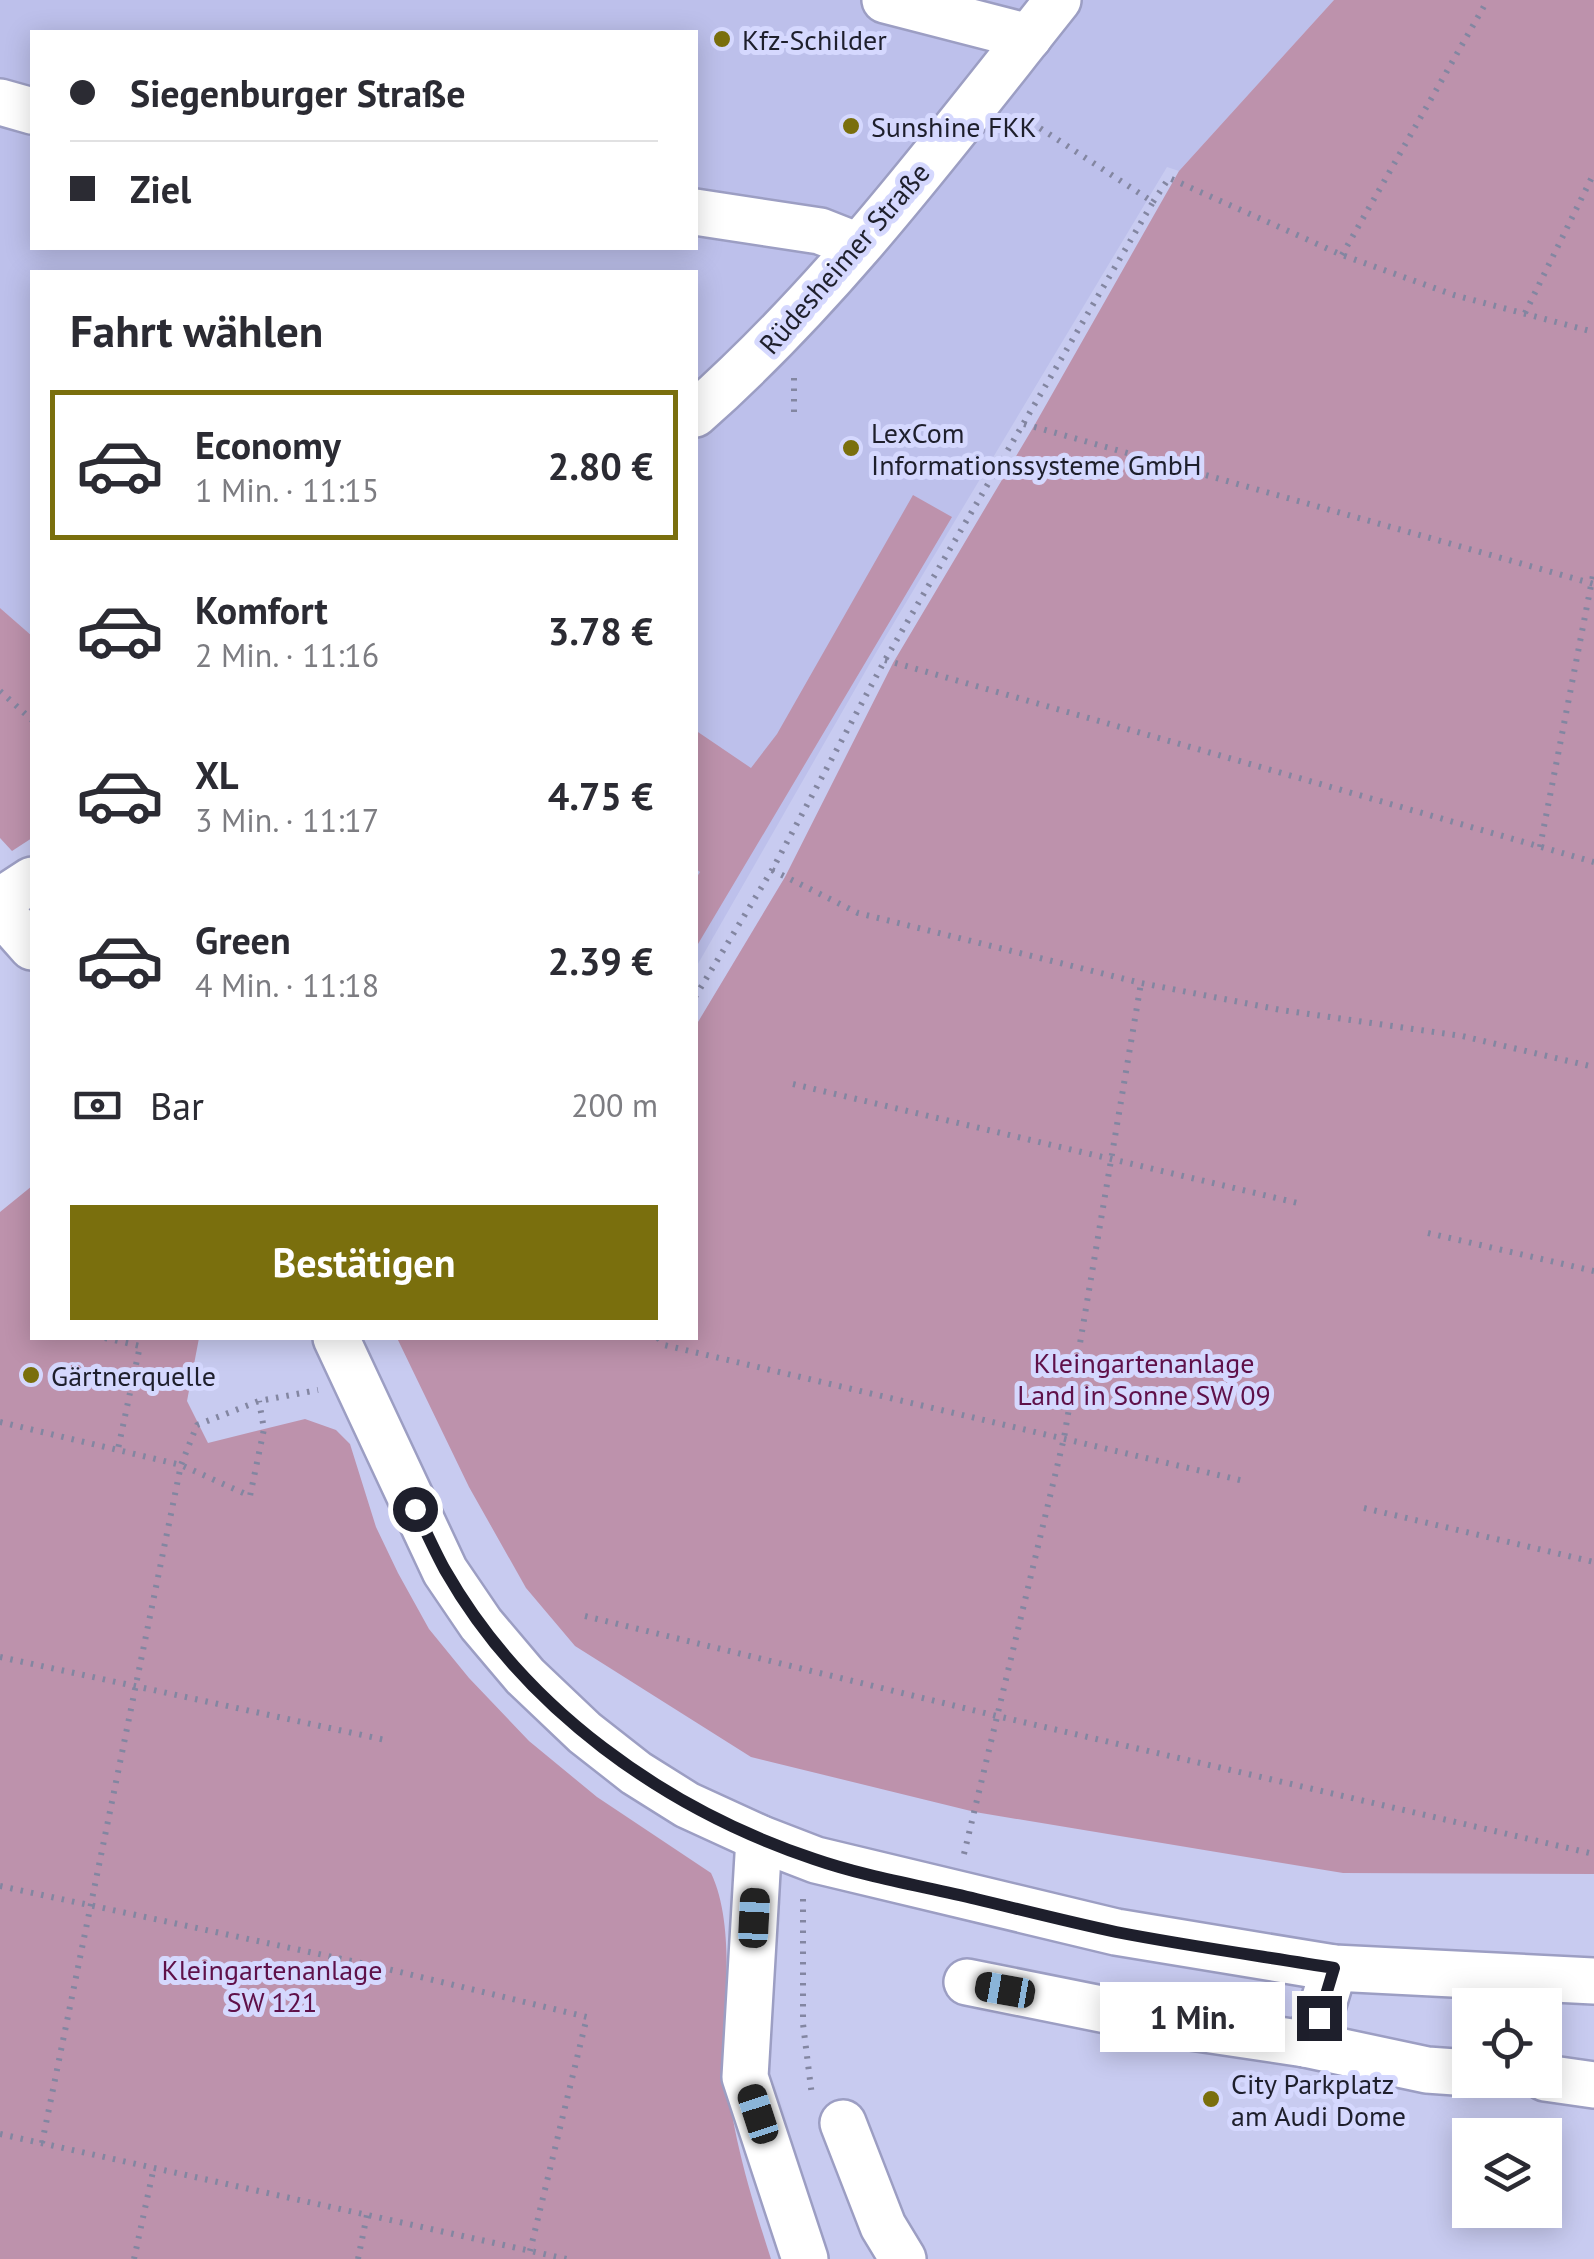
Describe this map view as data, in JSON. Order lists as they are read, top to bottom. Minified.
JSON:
{"streets":{"street":["Rüdesheimer Straße"]},"parks":["Kleingartenanlage Land in Sonne SW 09","Kleingartenanlage SW 121"],"places":["Kfz-Schilder","Sunshine FKK","LexCom Informationssysteme GmbH","Gärtnerquelle","City Parkplatz am Audi Dome"],"page":{"banner":["Siegenburger Straße","Ziel"],"heading":"Fahrt wählen","list":[{"name":"Economy","note":"1 Min. · 11:15","value":"2.80 €"},{"name":"Komfort","note":"2 Min. · 11:16","value":"3.78 €"},{"name":"XL","note":"3 Min. · 11:17","value":"4.75 €"},{"name":"Green","note":"4 Min. · 11:18","value":"2.39 €"}],"pay":["Bar","200 m"],"buttons":"Bestätigen","bubble":"1 Min."}}
